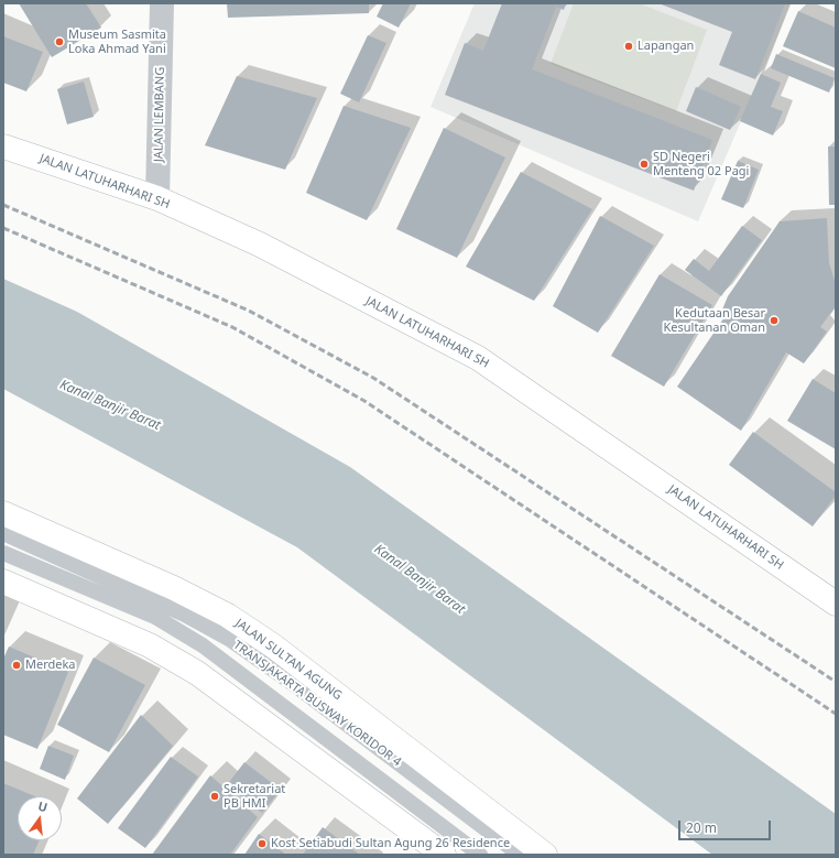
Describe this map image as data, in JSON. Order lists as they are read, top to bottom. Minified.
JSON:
{"streets":{"main road":["JALAN LATUHARHARI SH","JALAN SULTAN AGUNG"],"street":["JALAN LEMBANG"],"lane":["TRANSJAKARTA BUSWAY KORIDOR 4"]},"crossings":[["JALAN LEMBANG","JALAN LATUHARHARI SH"]],"water":["Kanal Banjir Barat"],"places":["Museum Sasmita Loka Ahmad Yani","Lapangan","SD Negeri Menteng 02 Pagi","Kedutaan Besar Kesultanan Oman","Merdeka","Sekretariat PB HMI","Kost Setiabudi Sultan Agung 26 Residence"],"scale_bar":"20 m","north":"top"}
